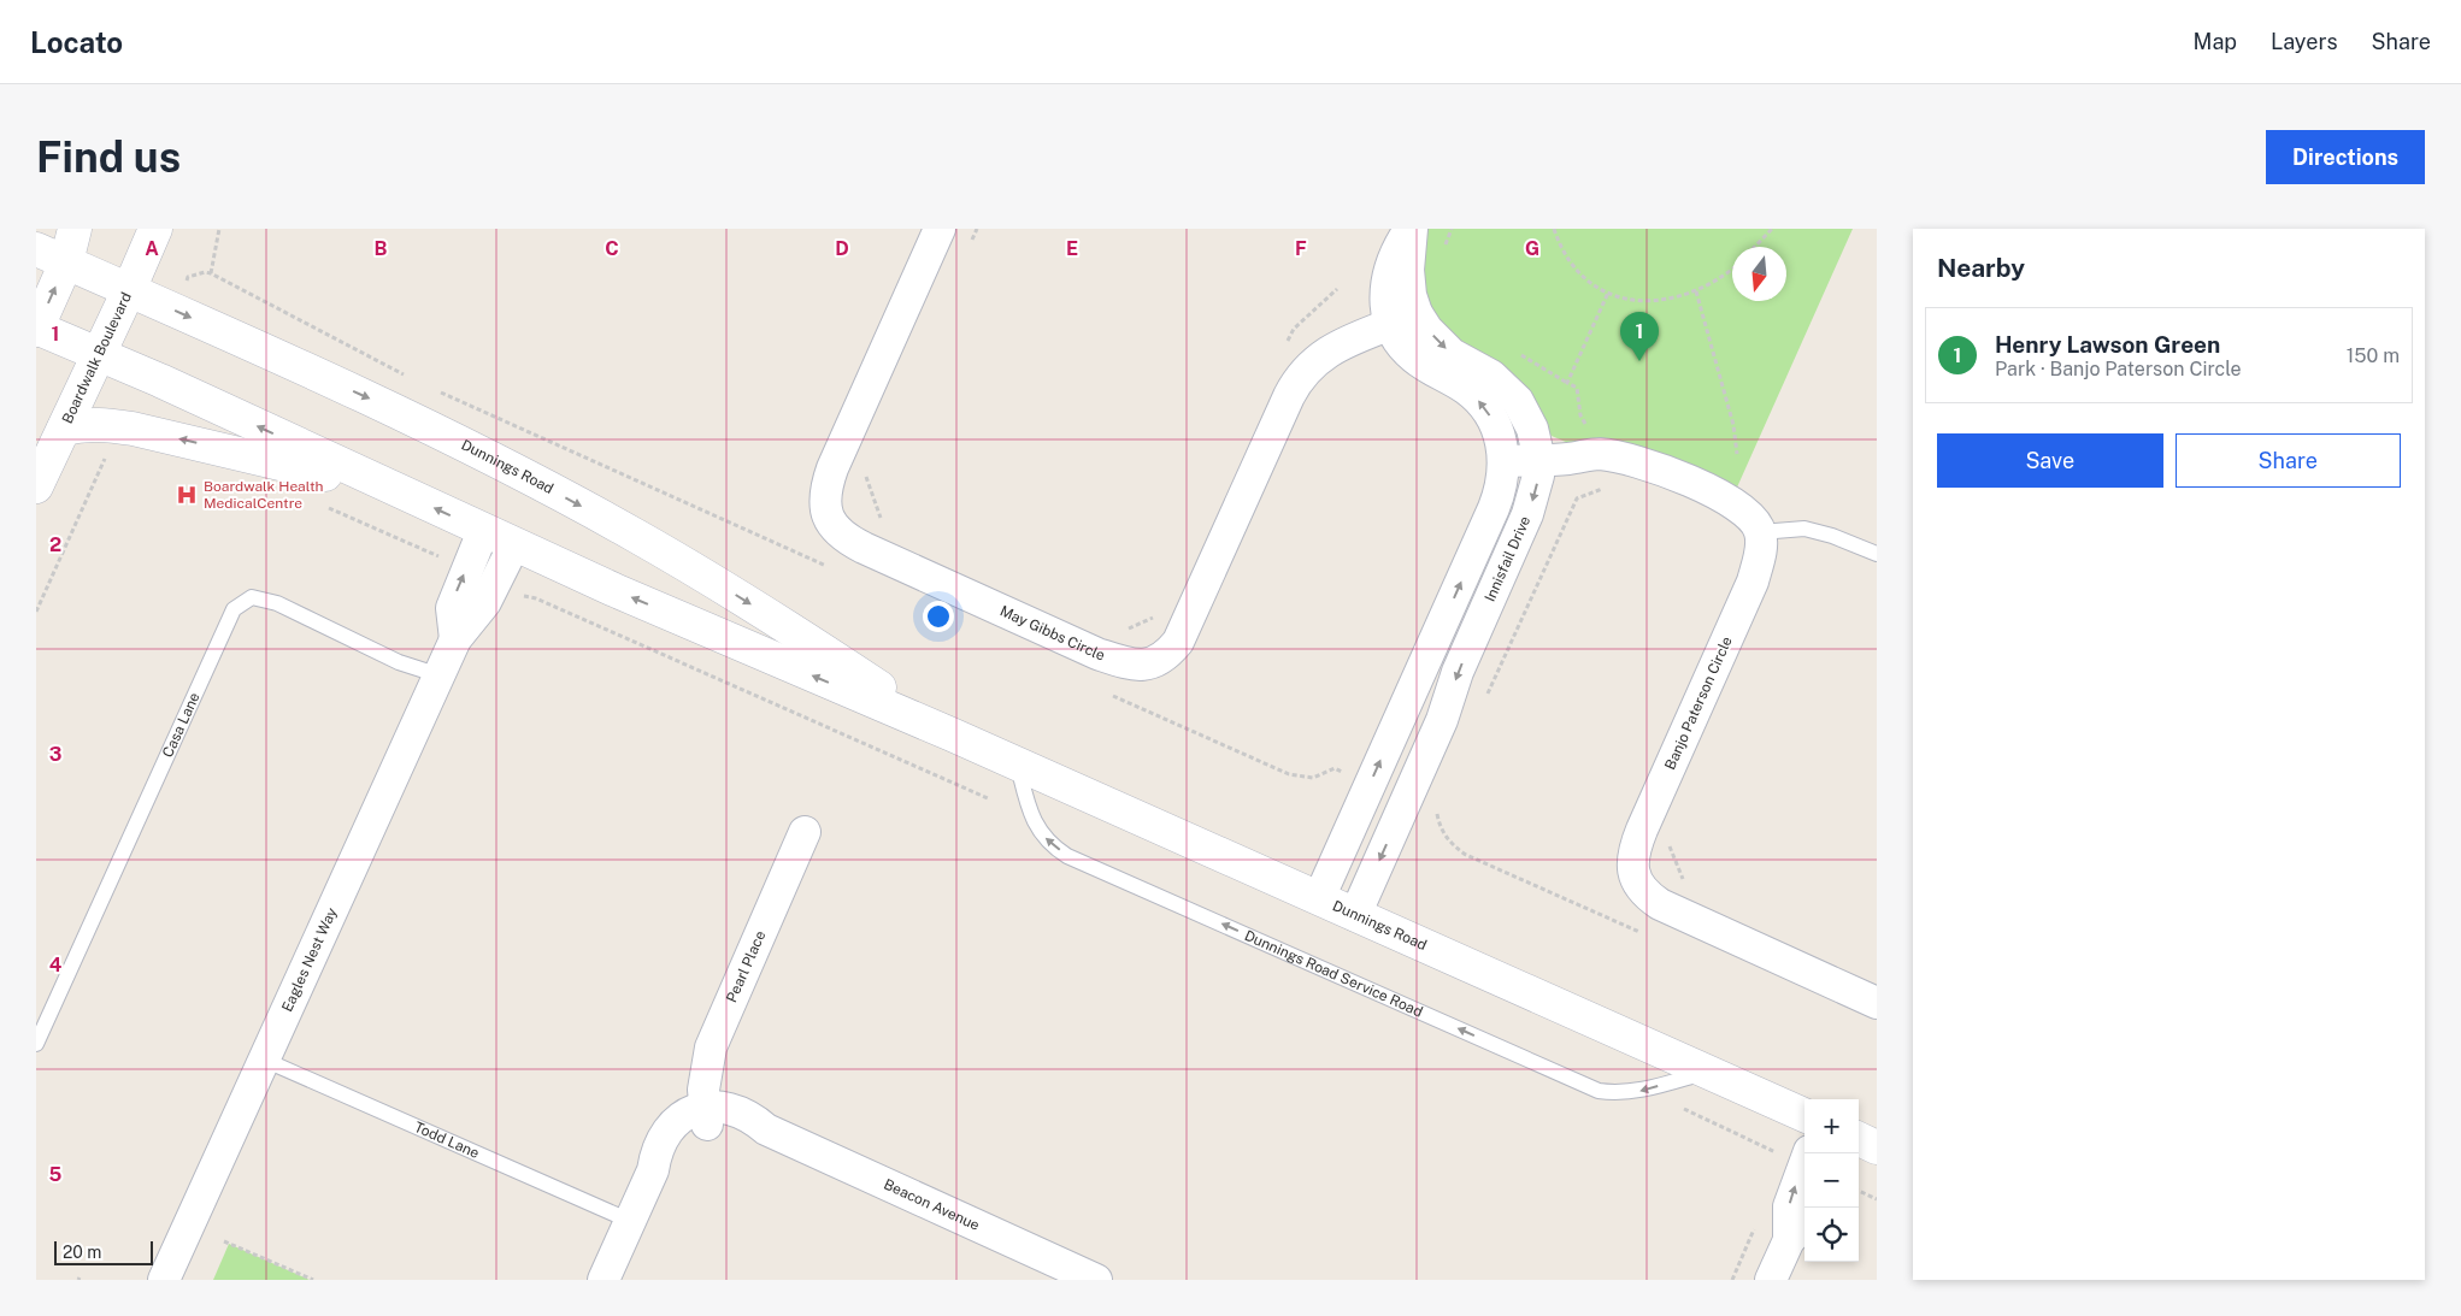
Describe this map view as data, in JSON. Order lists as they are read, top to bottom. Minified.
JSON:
{"streets":{"street":["Boardwalk Boulevard","Dunnings Road","Innisfail Drive","May Gibbs Circle","Banjo Paterson Circle","Eagles Nest Way","Pearl Place","Beacon Avenue"],"lane":["Casa Lane","Dunnings Road Service Road","Todd Lane"]},"crossings":[["Boardwalk Boulevard","Dunnings Road"],["Dunnings Road","Innisfail Drive"],["Dunnings Road","Eagles Nest Way"],["Dunnings Road","Dunnings Road Service Road"],["Innisfail Drive","May Gibbs Circle"],["Casa Lane","Eagles Nest Way"],["Eagles Nest Way","Todd Lane"],["Pearl Place","Beacon Avenue"]],"one_way":["Dunnings Road Service Road"],"places":{"hospital":["Boardwalk Health MedicalCentre"]},"scale_bar":"20 m","north":"bottom","page":{"header":"Locato","nav":["Map","Layers","Share"],"buttons":["Directions",["Save","Share"]],"title":"Find us","heading":"Nearby","list":[{"mark":"1","name":"Henry Lawson Green","note":"Park · Banjo Paterson Circle","value":"150 m"}],"pins":"1","map_buttons":["+","−"],"scale":"20 m"},"grid":{"columns":["A","B","C","D","E","F","G"],"rows":["1","2","3","4","5"]}}
